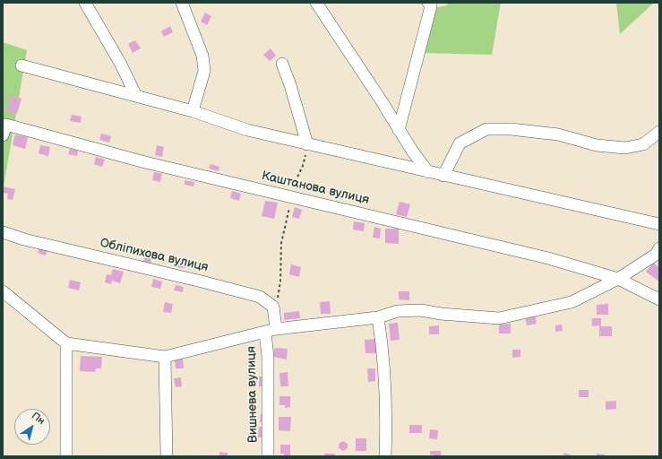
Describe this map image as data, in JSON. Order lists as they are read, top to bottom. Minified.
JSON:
{"streets":{"street":["Каштанова вулиця","Обліпихова вулиця","Вишнева вулиця"]},"north":"top right"}
